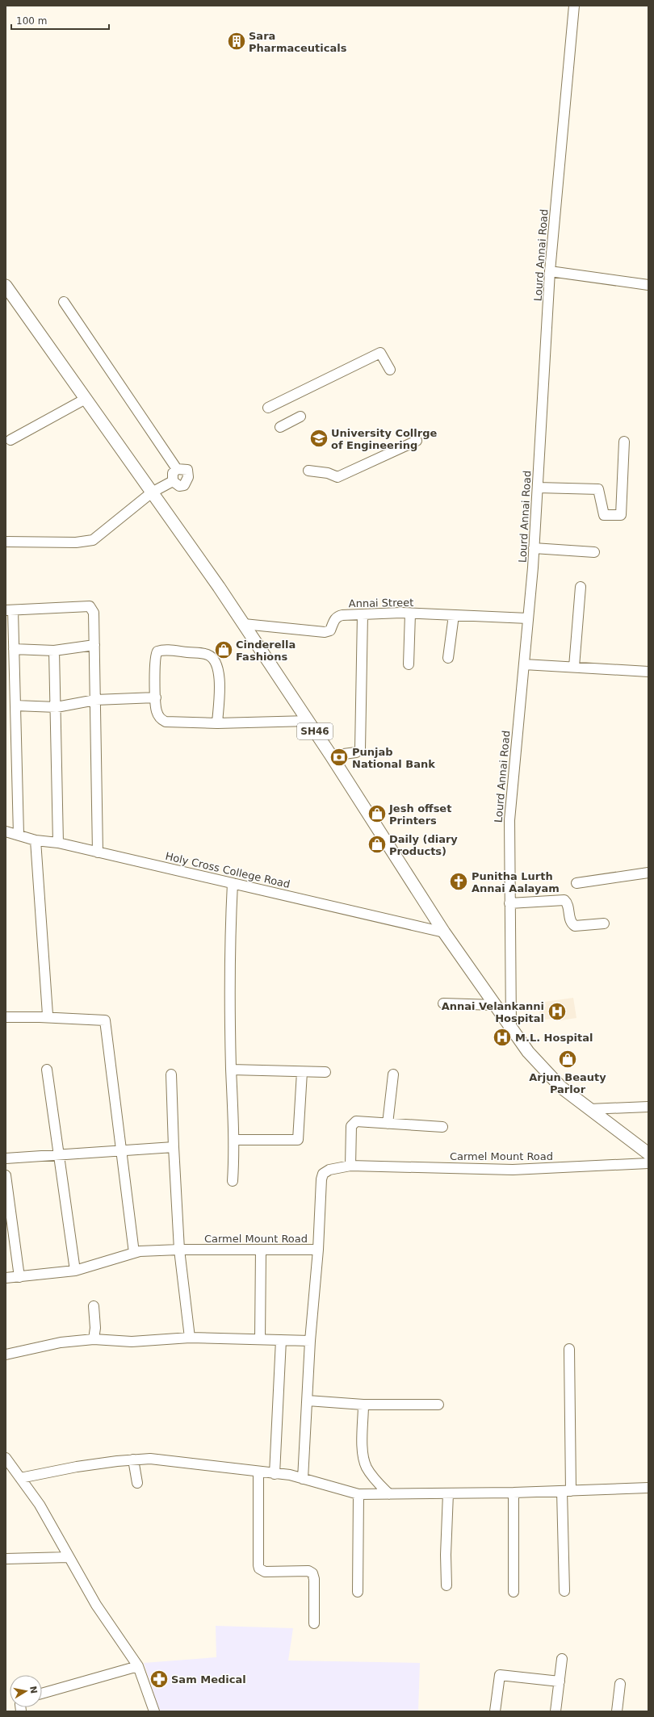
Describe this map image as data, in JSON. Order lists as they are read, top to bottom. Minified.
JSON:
{"streets":{"main road":["SH46"],"street":["Lourd Annai Road","Annai Street","Holy Cross College Road","Carmel Mount Road"]},"crossings":[["Lourd Annai Road","Annai Street"],["Lourd Annai Road","SH46"],["Annai Street","SH46"],["SH46","Holy Cross College Road"]],"places":{"building":["Sara Pharmaceuticals"],"school or university":["University Collrge of Engineering"],"shop":["Cinderella Fashions","Jesh offset Printers","Daily (diary Products)","Arjun Beauty Parlor"],"bank":["Punjab National Bank"],"church":["Punitha Lurth Annai Aalayam"],"hospital":["Annai Velankanni Hospital","M.L. Hospital"],"pharmacy":["Sam Medical"]},"scale_bar":"100 m","north":"right"}
